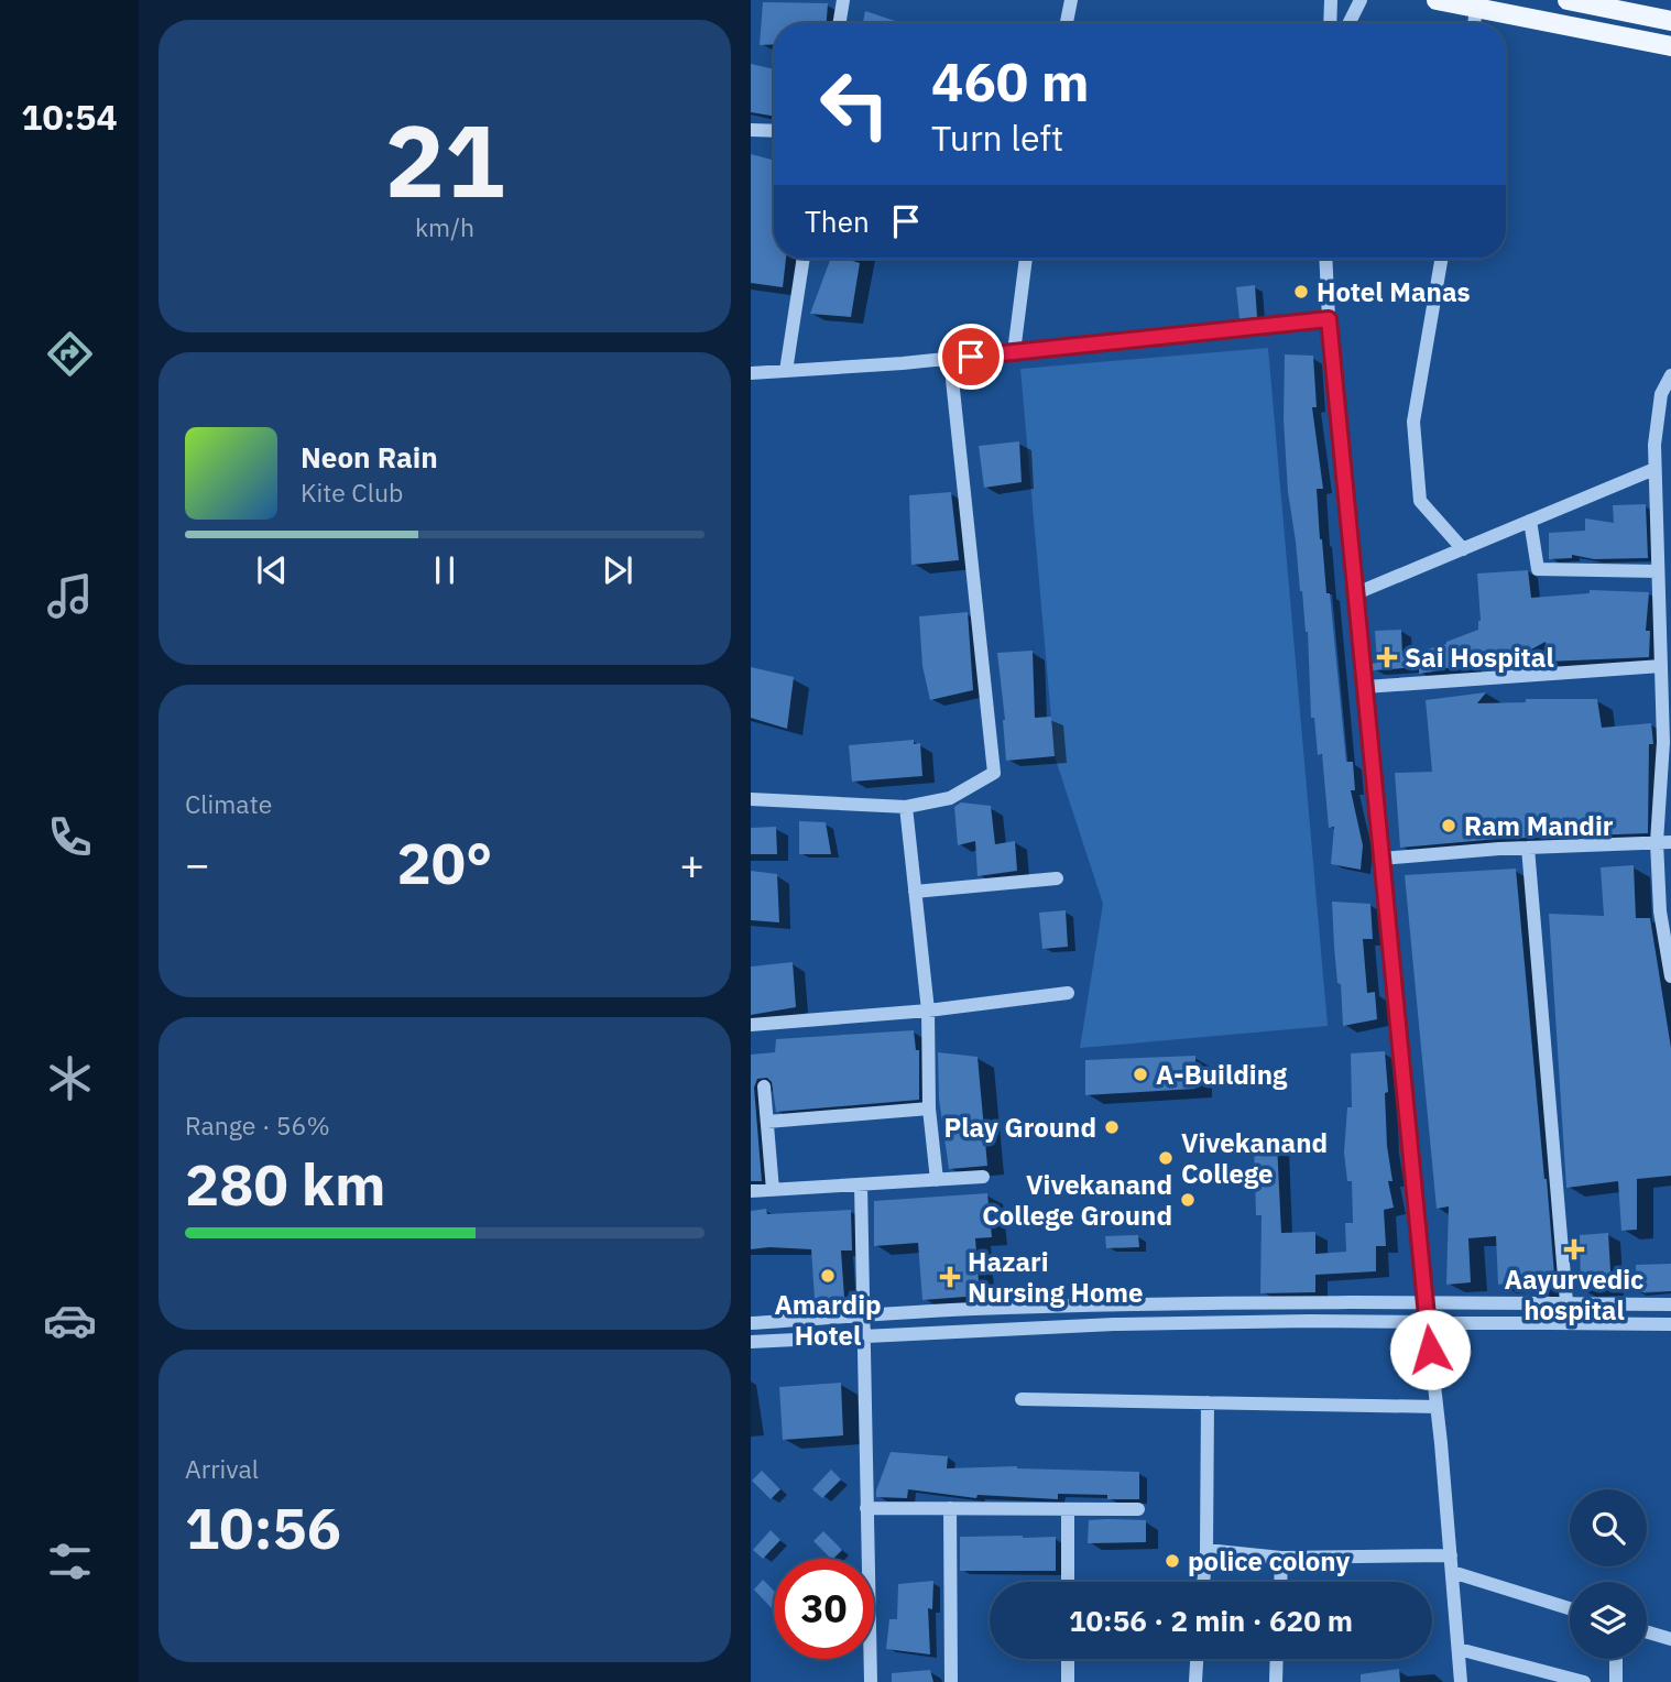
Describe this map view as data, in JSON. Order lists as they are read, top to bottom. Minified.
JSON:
{"places":{"other":["Hotel Manas","Ram Mandir","A-Building","Play Ground","Vivekanand College","Vivekanand College Ground","Amardip Hotel","police colony"],"health":["Sai Hospital","Aayurvedic hospital","Hazari Nursing Home"]},"page":{"tabs":"10:54","tile":[["21","km/h"],"Climate",["Range · 56%","280 km"],["Arrival","10:56"]],"turn":["460 m","Turn left"],"then":"Then","song":["Neon Rain","Kite Club"],"heat":["−","20°","+"],"limit":"30","trip":"10:56 · 2 min · 620 m"}}
